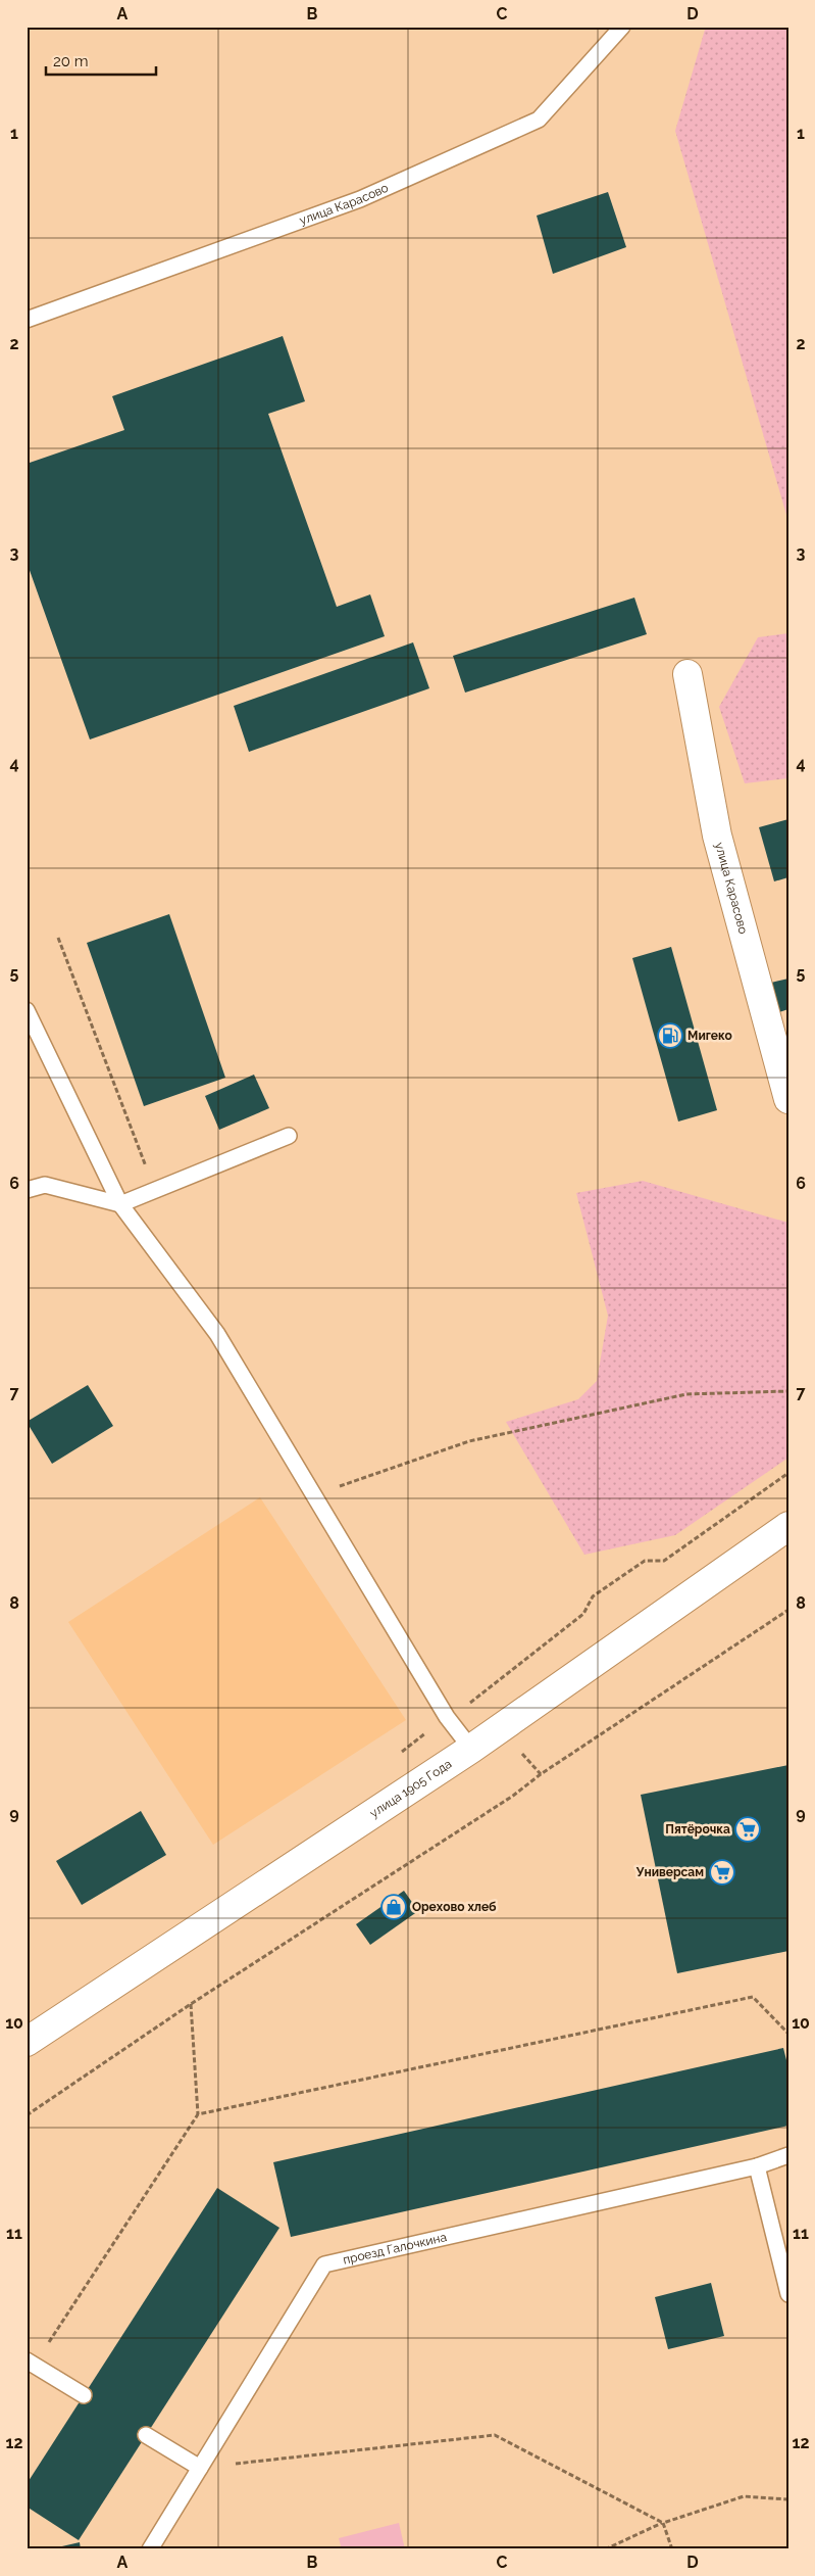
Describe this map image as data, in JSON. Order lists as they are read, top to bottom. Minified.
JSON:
{"streets":{"street":["улица Карасово","улица 1905 Года"],"lane":["проезд Галочкина"]},"places":{"fuel station":["Мигеко"],"supermarket":["Пятёрочка","Универсам"],"shop":["Орехово хлеб"]},"scale_bar":"20 m","grid":{"columns":["A","B","C","D"],"rows":["1","2","3","4","5","6","7","8","9","10","11","12"]}}
